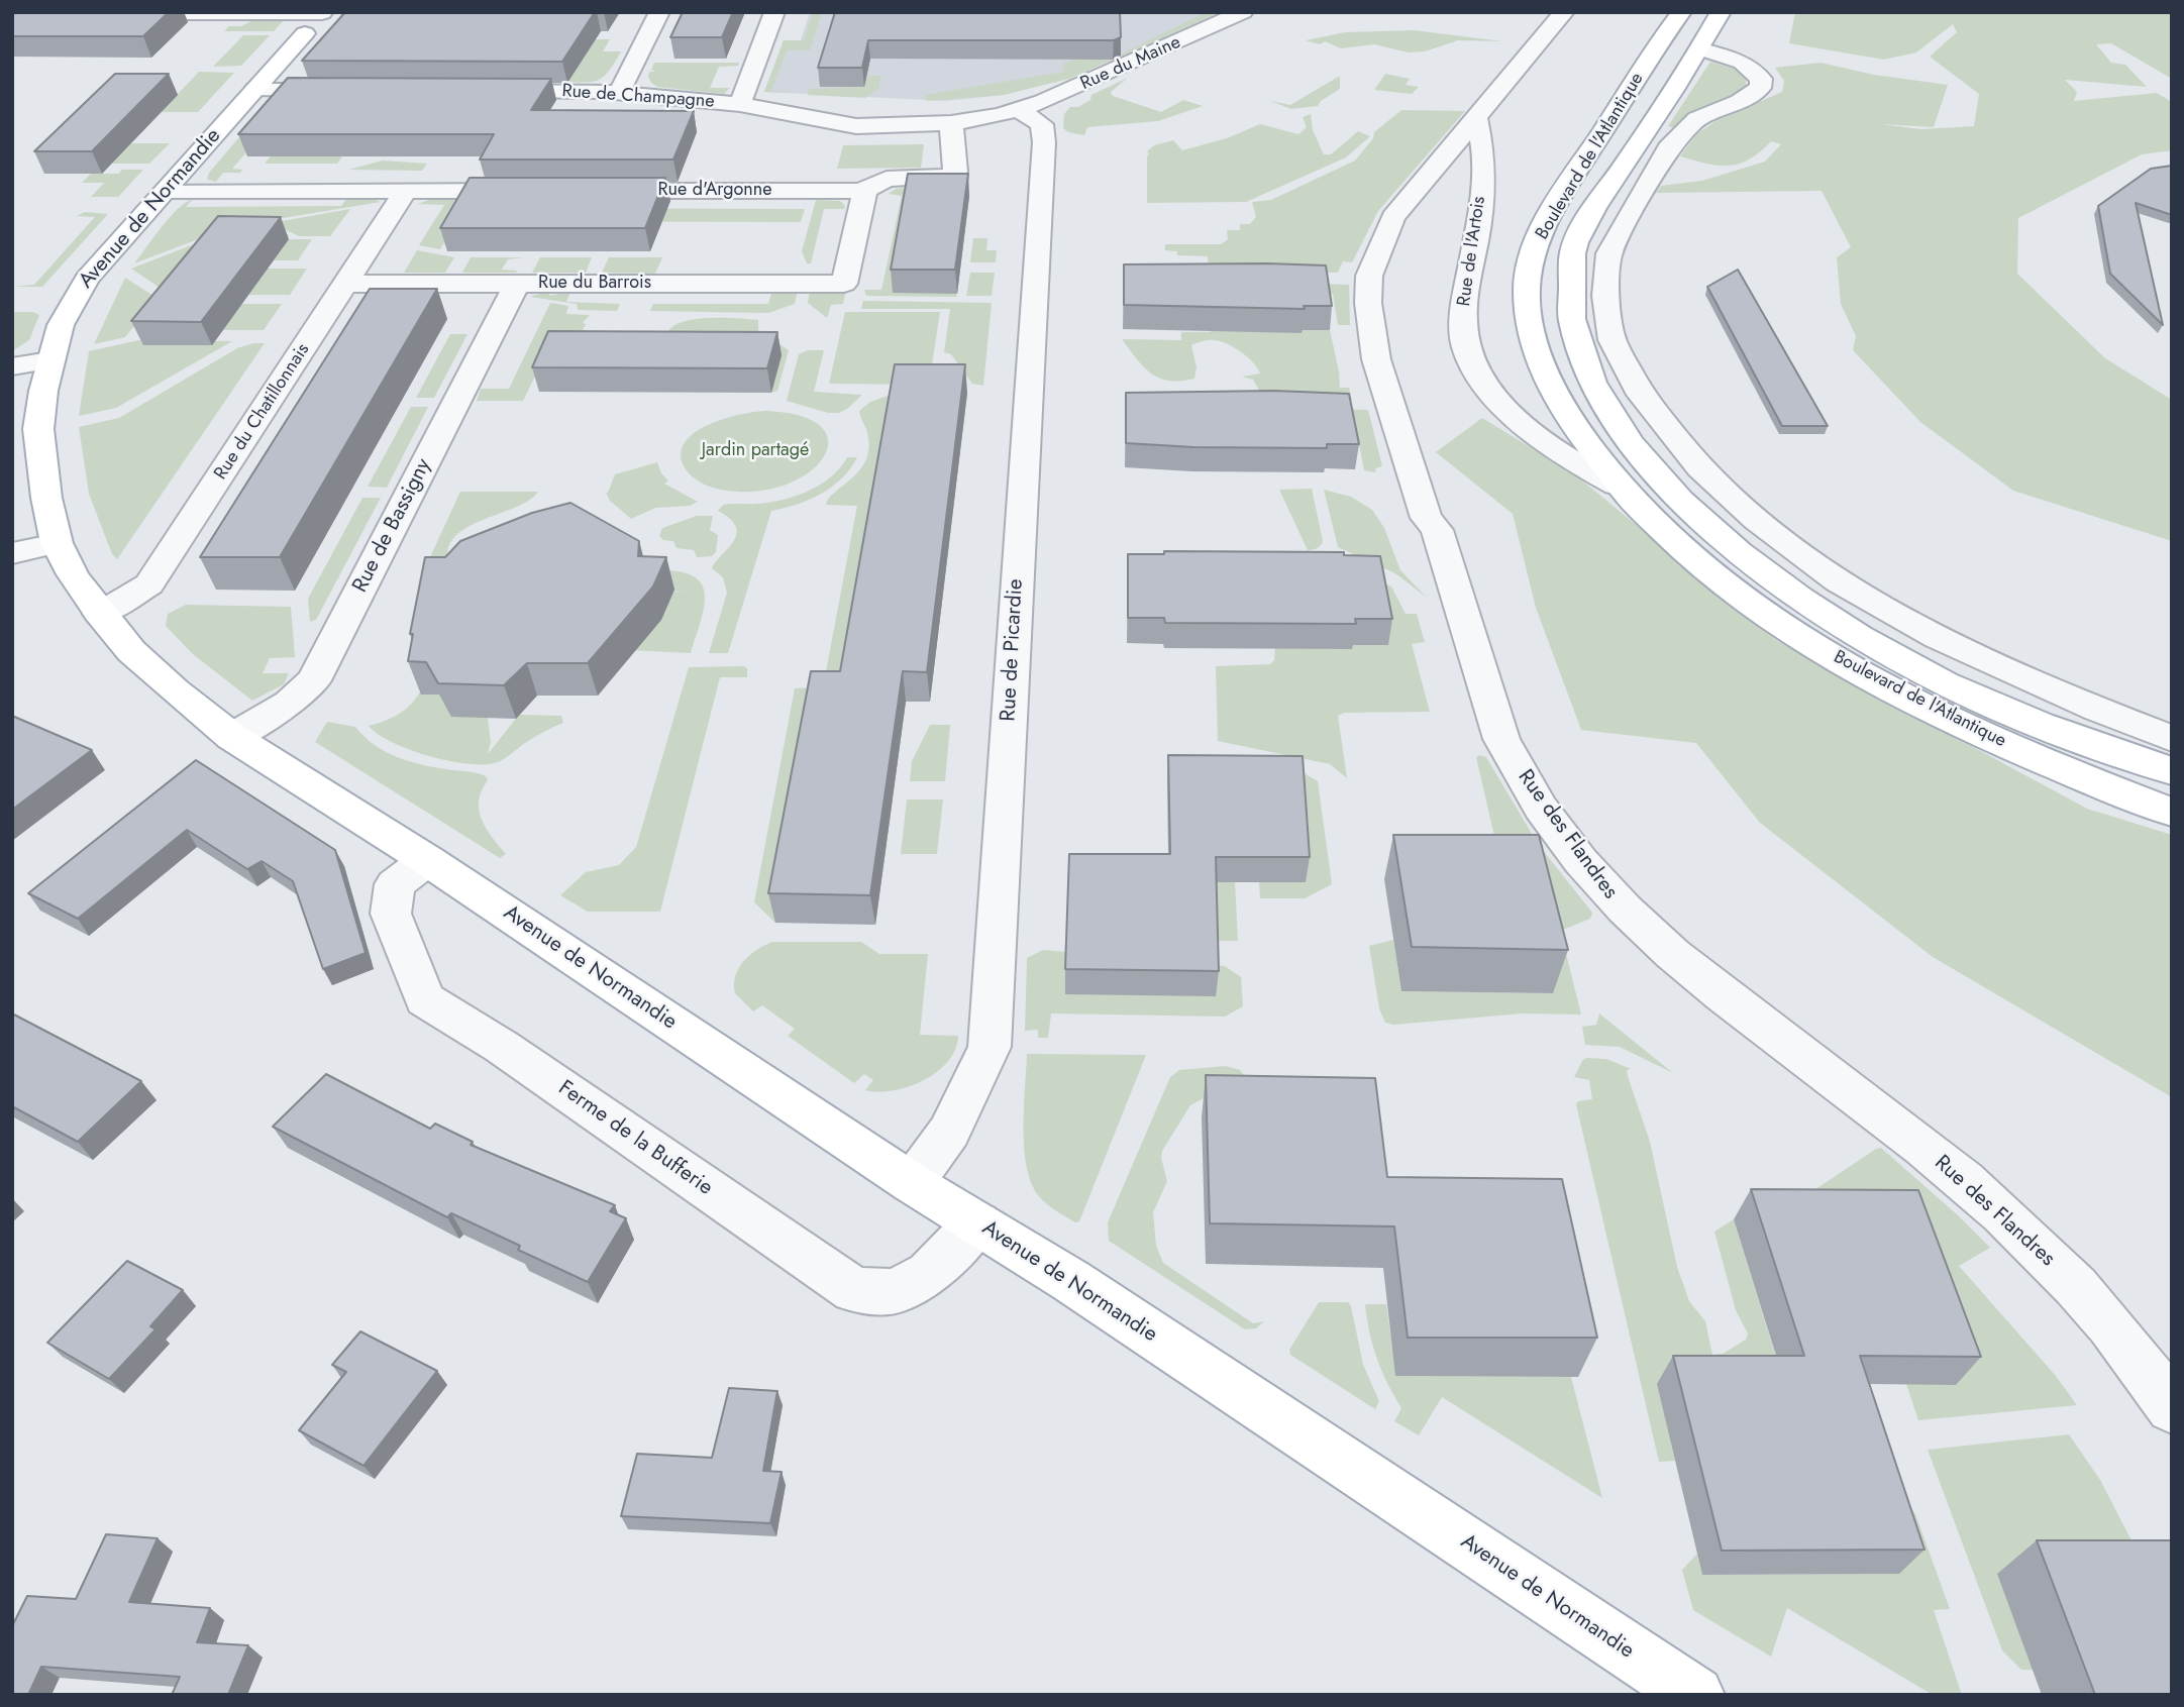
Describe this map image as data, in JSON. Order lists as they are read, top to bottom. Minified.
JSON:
{"streets":{"main road":["Boulevard de l'Atlantique","Avenue de Normandie"],"street":["Rue du Maine","Rue de Champagne","Rue d'Argonne","Rue de l'Artois","Rue du Barrois","Rue du Chatillonnais","Rue de Bassigny","Rue de Picardie","Rue des Flandres","Ferme de la Bufferie"]},"crossings":[["Rue du Maine","Rue de Champagne"],["Rue du Maine","Rue de Picardie"],["Rue de Champagne","Rue d'Argonne"],["Rue de Champagne","Rue de Picardie"],["Boulevard de l'Atlantique","Rue de l'Artois"],["Rue d'Argonne","Rue du Barrois"],["Avenue de Normandie","Rue du Chatillonnais"],["Avenue de Normandie","Rue de Bassigny"],["Avenue de Normandie","Rue de Picardie"],["Avenue de Normandie","Ferme de la Bufferie"],["Rue de l'Artois","Rue des Flandres"],["Rue du Barrois","Rue du Chatillonnais"],["Rue du Barrois","Rue de Bassigny"]],"parks":["Jardin partagé"]}
